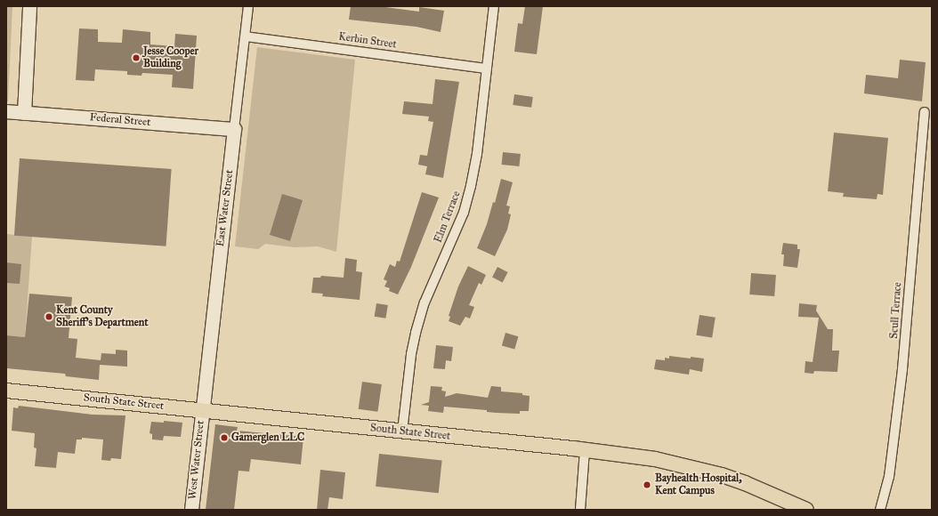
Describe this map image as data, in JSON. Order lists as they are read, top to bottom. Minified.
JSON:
{"streets":{"main road":["South State Street"],"street":["Kerbin Street","Federal Street","East Water Street","Elm Terrace","Scull Terrace","West Water Street"]},"crossings":[["Kerbin Street","East Water Street"],["Kerbin Street","Elm Terrace"],["Federal Street","East Water Street"],["East Water Street","South State Street"],["East Water Street","West Water Street"],["Elm Terrace","South State Street"],["South State Street","West Water Street"]],"places":["Jesse Cooper Building","Kent County Sheriff's Department","Gamerglen LLC","Bayhealth Hospital, Kent Campus"]}
